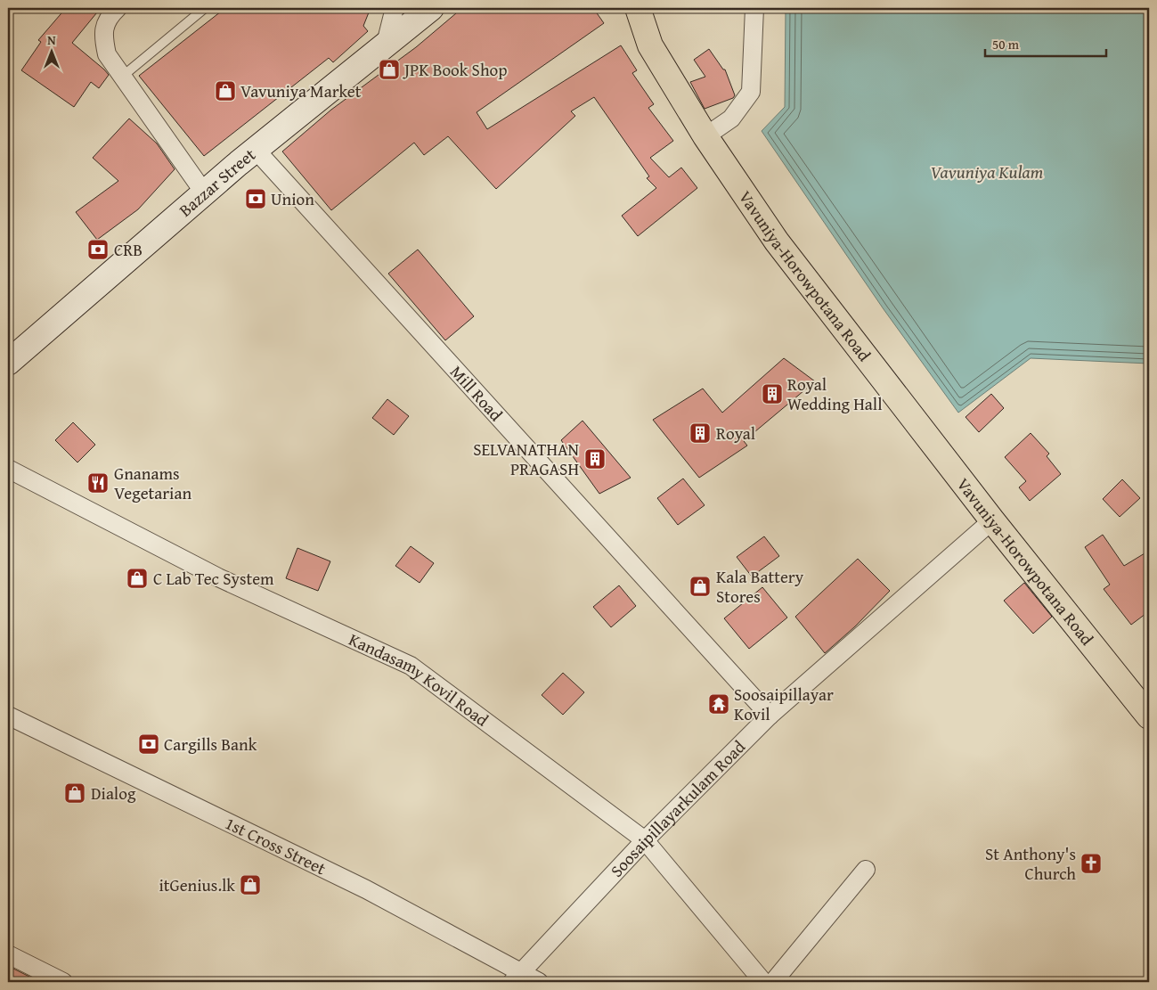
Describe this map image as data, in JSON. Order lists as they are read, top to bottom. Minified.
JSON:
{"streets":{"highway":["Vavuniya-Horowpotana Road"],"main road":["Bazzar Street"],"street":["Mill Road","Kandasamy Kovil Road","Soosaipillayarkulam Road","1st Cross Street"]},"crossings":[["Bazzar Street","Mill Road"],["Vavuniya-Horowpotana Road","Soosaipillayarkulam Road"],["Mill Road","Soosaipillayarkulam Road"],["Kandasamy Kovil Road","Soosaipillayarkulam Road"],["Soosaipillayarkulam Road","1st Cross Street"]],"water":["Vavuniya Kulam"],"places":{"shop":["JPK Book Shop","Vavuniya Market","C Lab Tec System","Kala Battery Stores","Dialog","itGenius.lk"],"bank":["Union","CRB","Cargills Bank"],"building":["Royal Wedding Hall","Royal","SELVANATHAN PRAGASH"],"restaurant":["Gnanams Vegetarian"],"temple":["Soosaipillayar Kovil"],"church":["St Anthony's Church"]},"scale_bar":"50 m","north":"top"}
